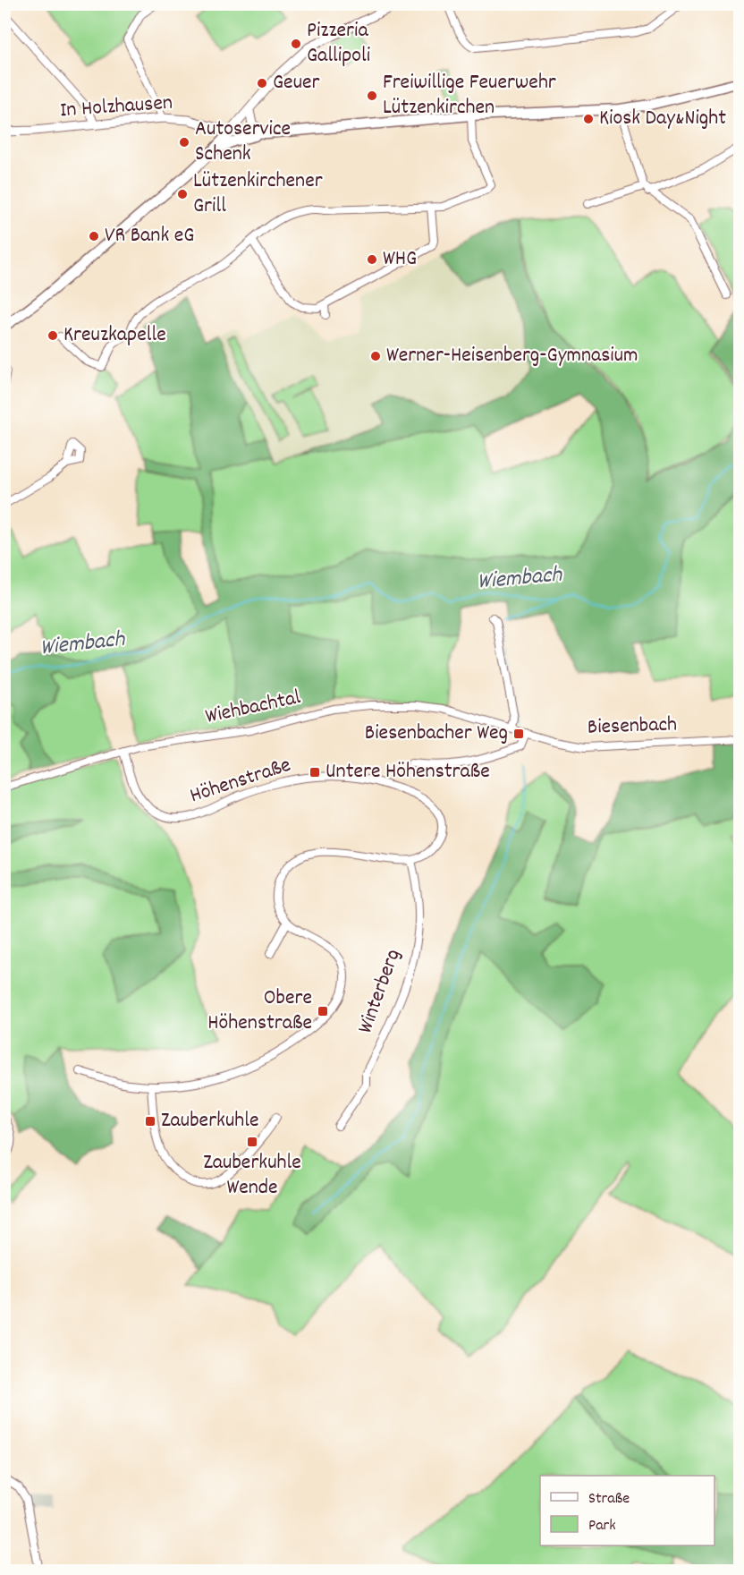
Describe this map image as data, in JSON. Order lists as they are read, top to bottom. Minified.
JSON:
{"streets":{"street":["In Holzhausen","Wiehbachtal","Biesenbach","Höhenstraße","Winterberg"]},"crossings":[["Wiehbachtal","Biesenbach"],["Wiehbachtal","Höhenstraße"],["Höhenstraße","Winterberg"]],"water":["Wiembach"],"places":{"other":["Pizzeria Gallipoli","Geuer","Freiwillige Feuerwehr Lützenkirchen","Kiosk Day&Night","Autoservice Schenk","Lützenkirchener Grill","VR Bank eG","WHG","Kreuzkapelle","Werner-Heisenberg-Gymnasium"],"transit":["Biesenbacher Weg","Untere Höhenstraße","Obere Höhenstraße","Zauberkuhle","Zauberkuhle Wende"]},"legend":["Straße","Park"]}
